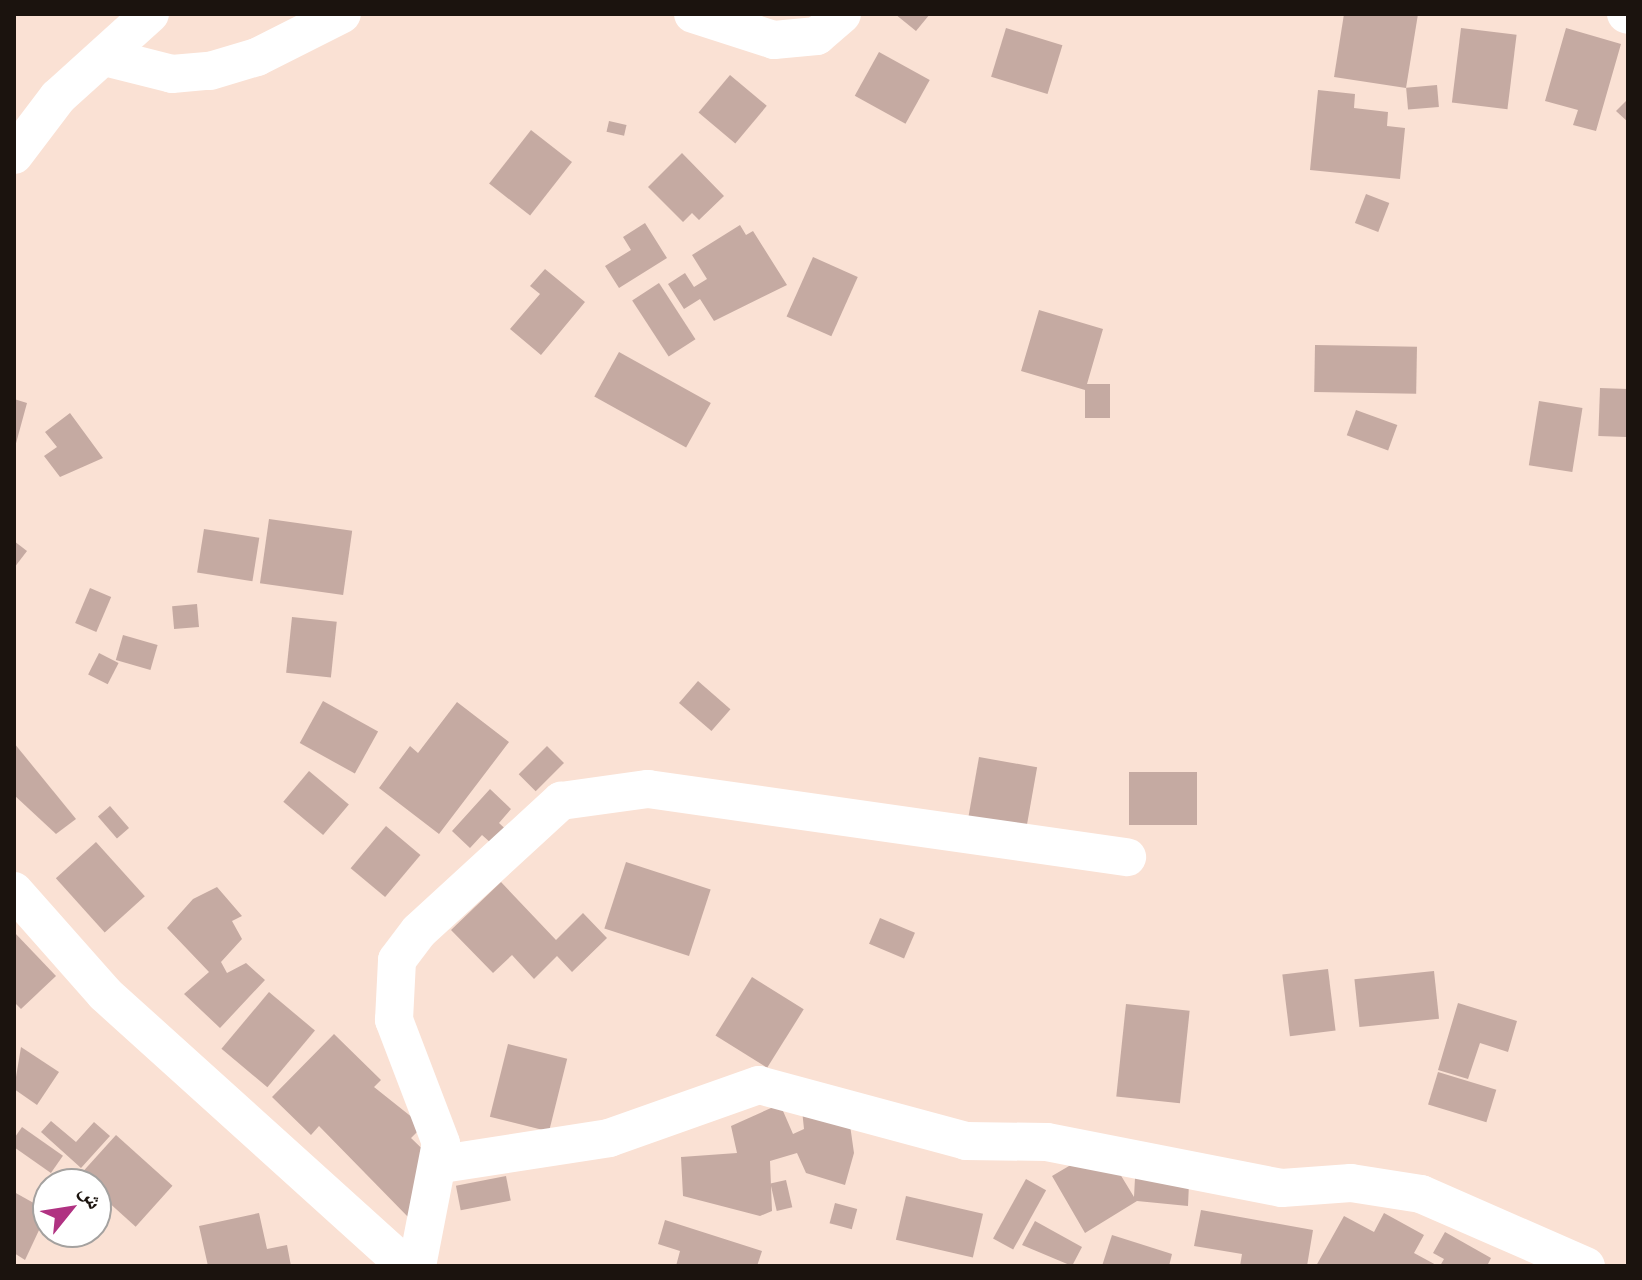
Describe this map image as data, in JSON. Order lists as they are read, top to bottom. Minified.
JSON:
{"north":"top right"}
